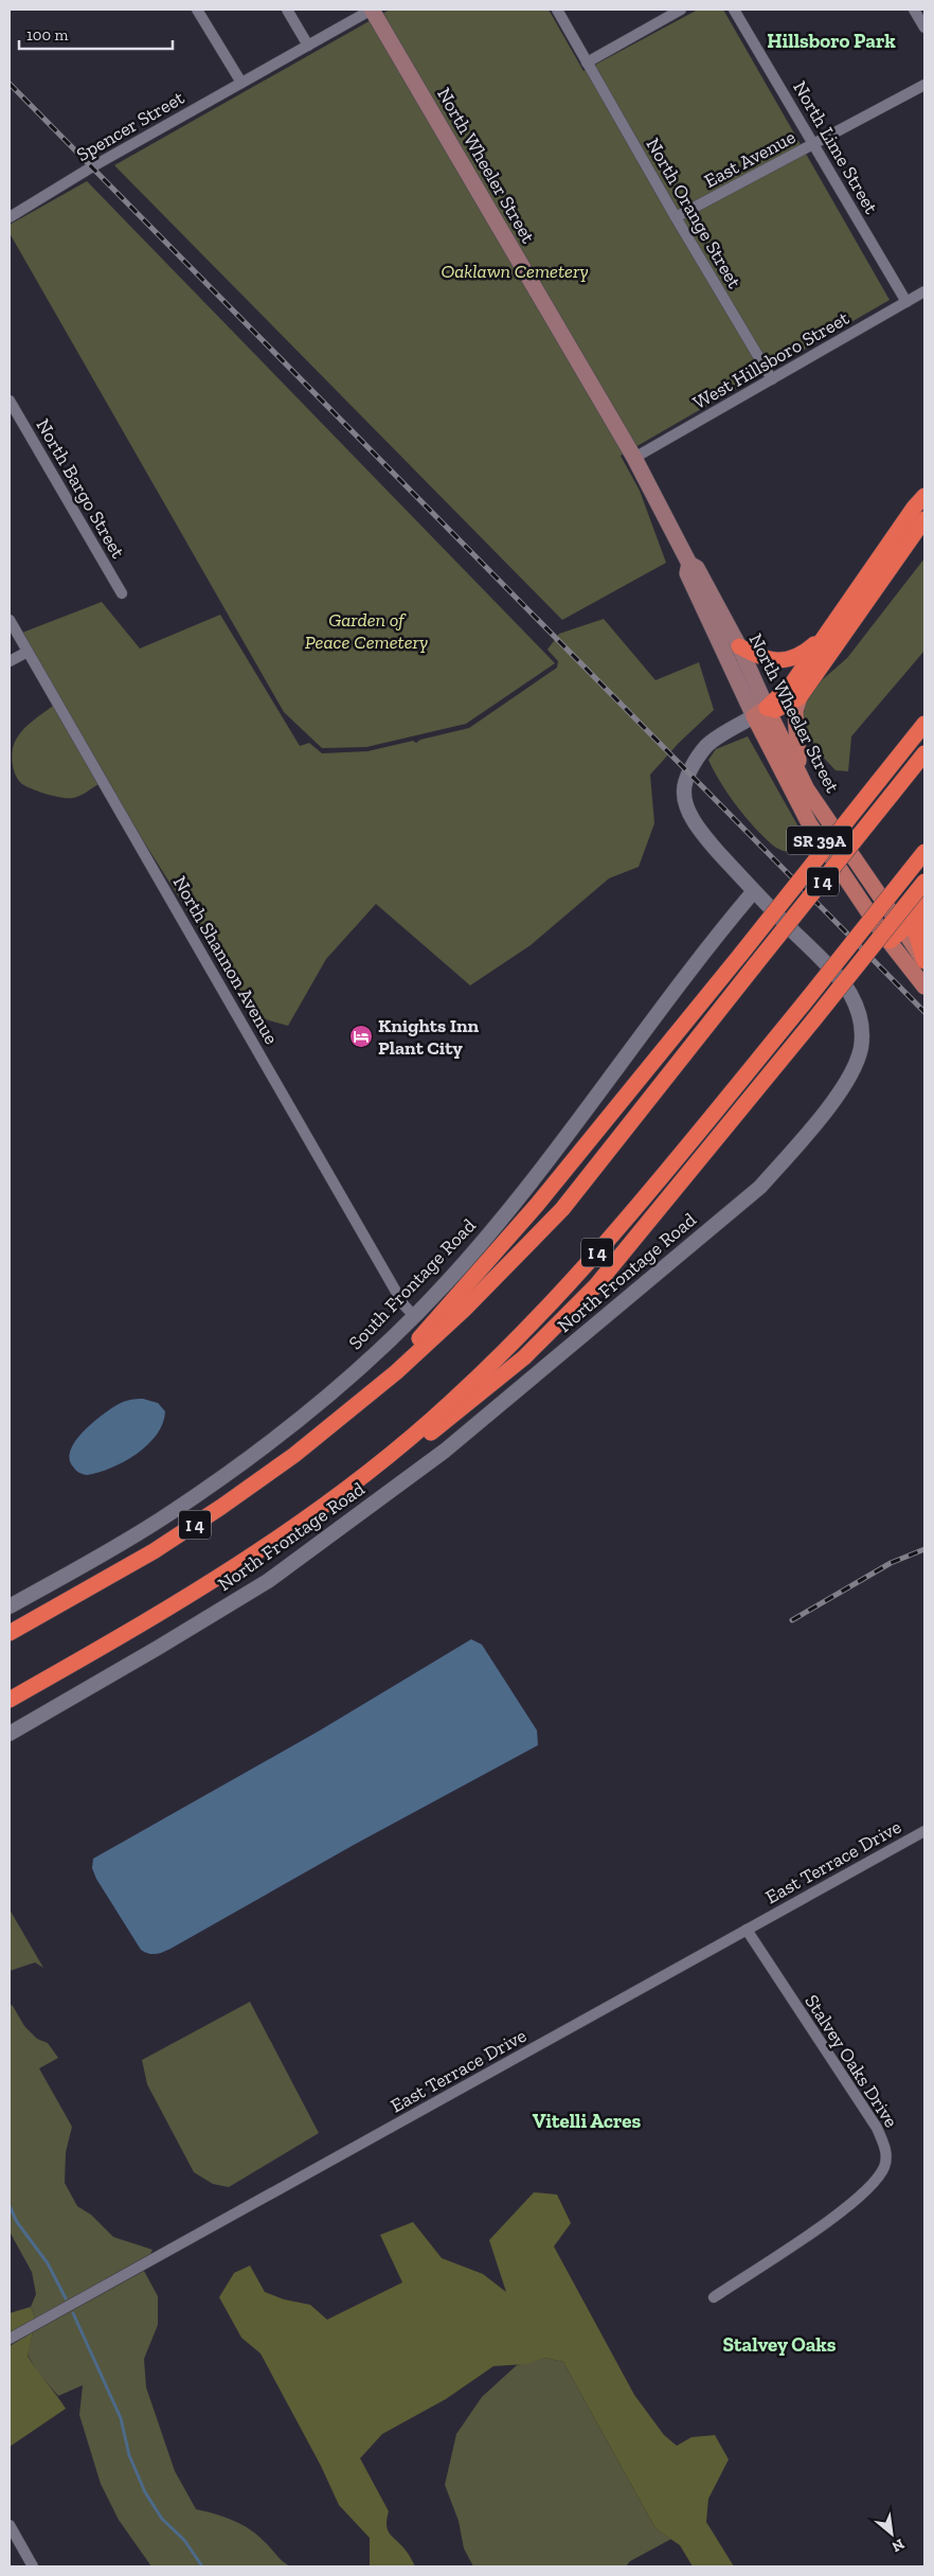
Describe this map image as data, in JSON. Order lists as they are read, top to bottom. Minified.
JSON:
{"streets":{"highway":["I 4"],"main road":["North Wheeler Street","SR 39A"],"street":["Spencer Street","North Lime Street","East Avenue","North Orange Street","West Hillsboro Street","North Bargo Street","North Shannon Avenue","North Frontage Road","South Frontage Road","East Terrace Drive","Stalvey Oaks Drive"]},"crossings":[["Spencer Street","North Wheeler Street"],["North Lime Street","East Avenue"],["North Lime Street","West Hillsboro Street"],["East Avenue","North Orange Street"],["North Wheeler Street","West Hillsboro Street"],["North Wheeler Street","SR 39A"],["North Wheeler Street","North Frontage Road"],["North Orange Street","West Hillsboro Street"],["North Shannon Avenue","South Frontage Road"],["North Frontage Road","South Frontage Road"],["East Terrace Drive","Stalvey Oaks Drive"]],"districts":["Hillsboro Park","Vitelli Acres","Stalvey Oaks"],"parks":["Oaklawn Cemetery","Garden of Peace Cemetery"],"places":{"hotel":["Knights Inn Plant City"]},"scale_bar":"100 m","north":"bottom right"}
